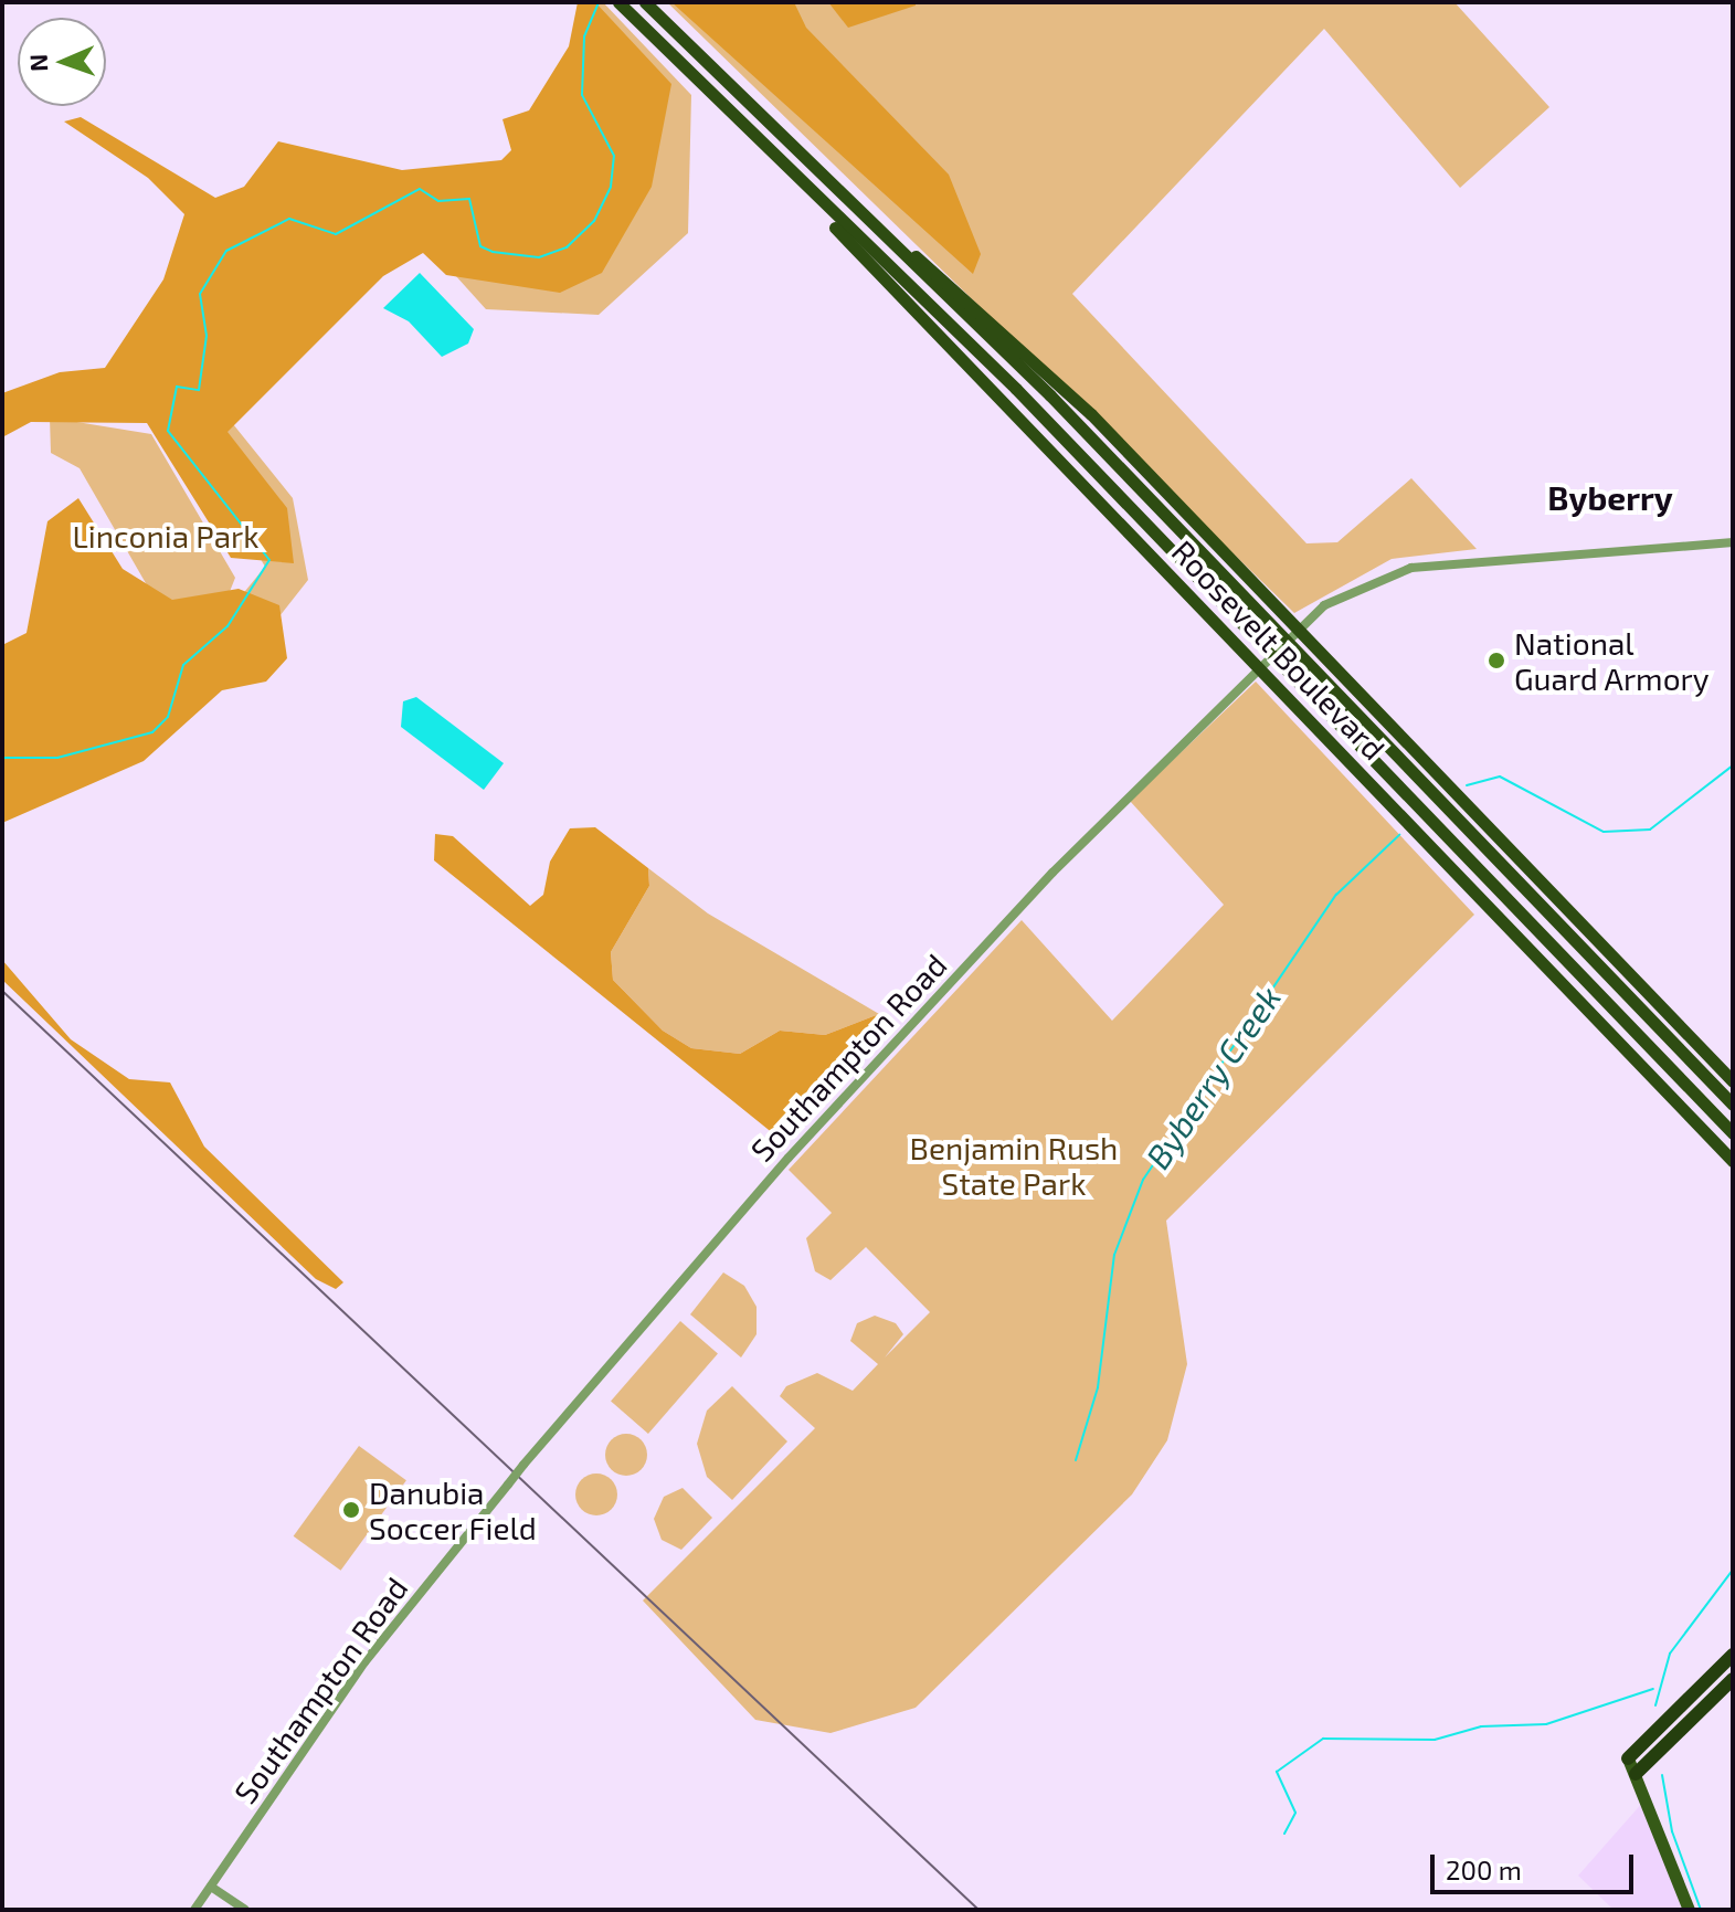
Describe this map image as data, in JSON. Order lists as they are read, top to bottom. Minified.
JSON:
{"streets":{"highway":["Roosevelt Boulevard"],"street":["Southampton Road"]},"crossings":[["Roosevelt Boulevard","Southampton Road"]],"districts":["Byberry"],"water":["Byberry Creek"],"parks":["Linconia Park","Benjamin Rush State Park"],"places":["National Guard Armory","Danubia Soccer Field"],"scale_bar":"200 m","north":"left"}
